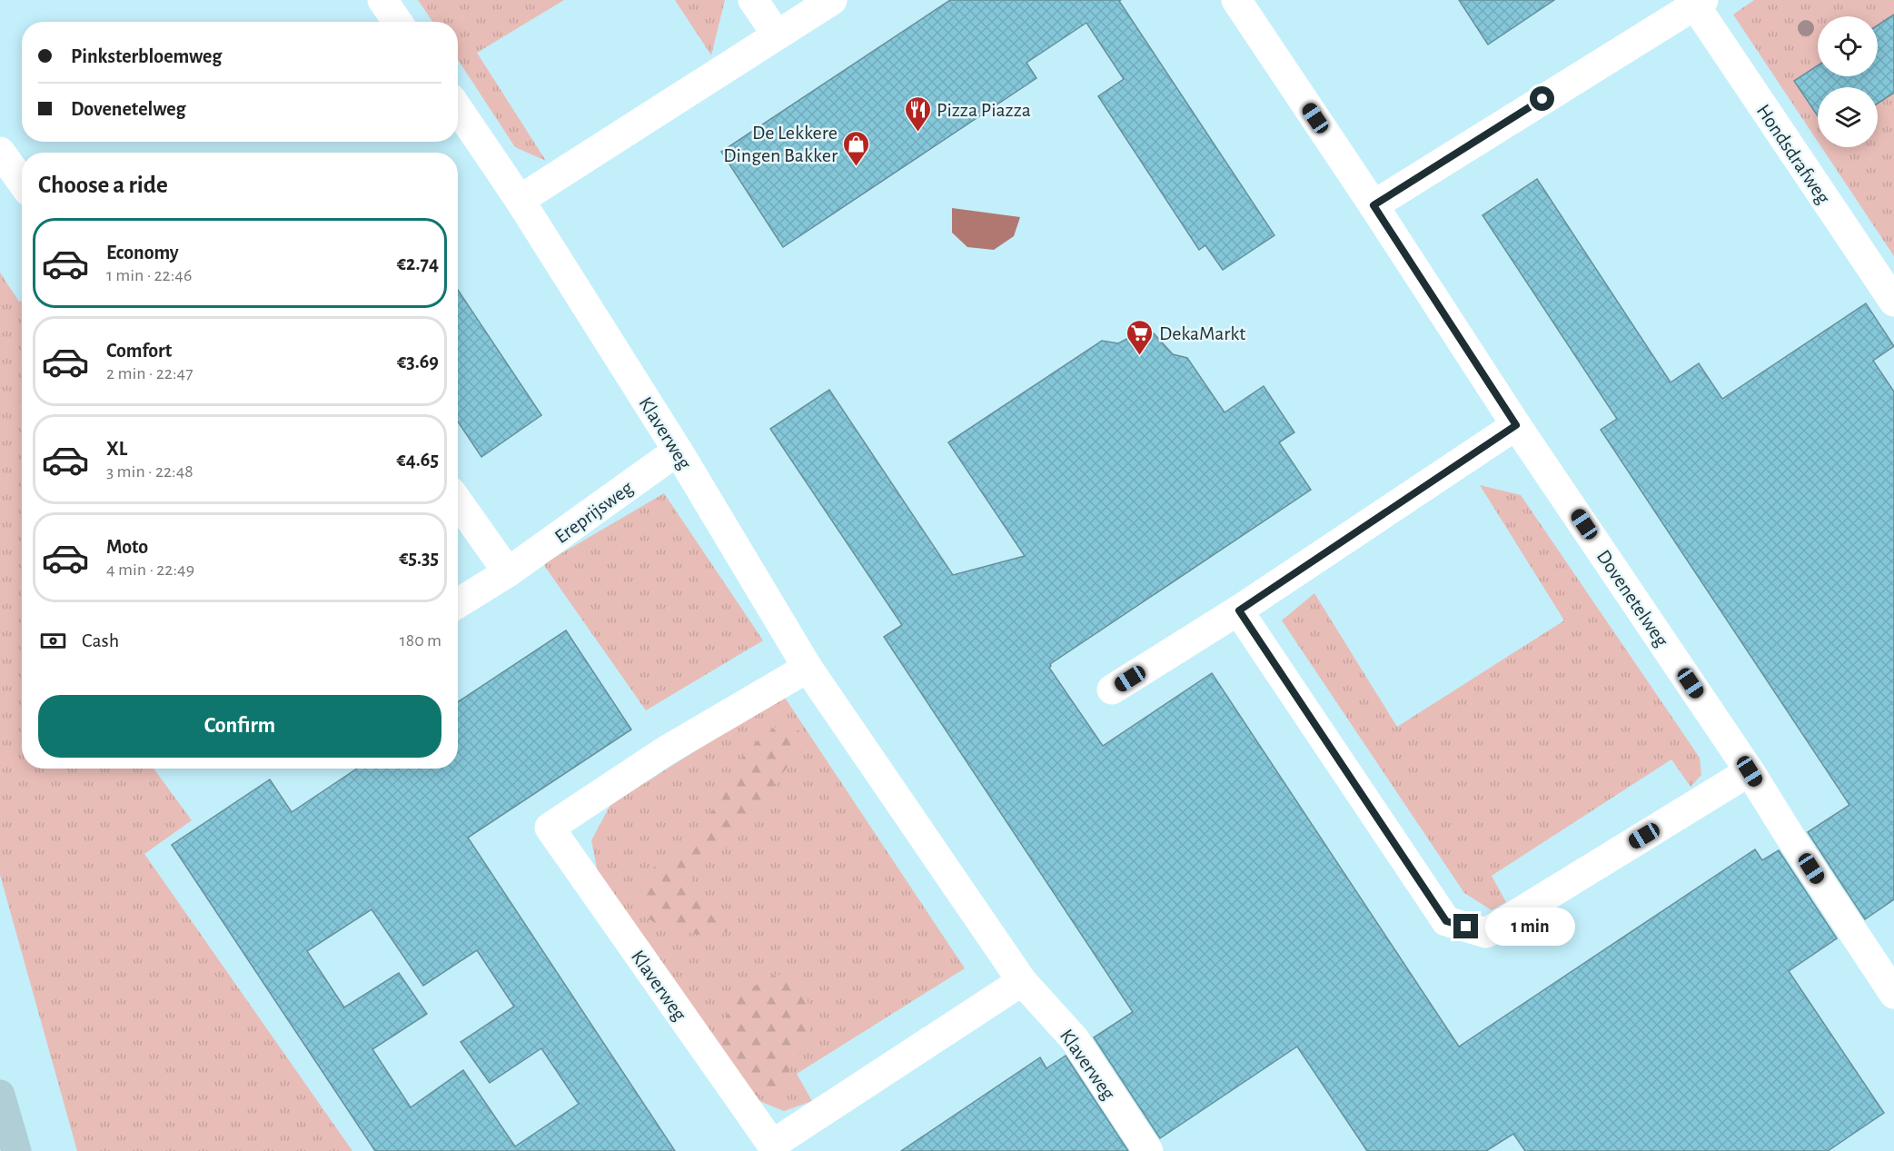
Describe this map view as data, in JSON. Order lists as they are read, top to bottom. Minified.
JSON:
{"streets":{"street":["Hondsdrafweg","Klaverweg","Ereprijsweg","Dovenetelweg"]},"crossings":[["Klaverweg","Ereprijsweg"]],"places":{"restaurant":["Pizza Piazza"],"shop":["De Lekkere Dingen Bakker"],"supermarket":["DekaMarkt"]},"page":{"banner":["Pinksterbloemweg","Dovenetelweg"],"heading":"Choose a ride","list":[{"name":"Economy","note":"1 min · 22:46","value":"€2.74"},{"name":"Comfort","note":"2 min · 22:47","value":"€3.69"},{"name":"XL","note":"3 min · 22:48","value":"€4.65"},{"name":"Moto","note":"4 min · 22:49","value":"€5.35"}],"pay":["Cash","180 m"],"buttons":"Confirm","bubble":"1 min"}}
